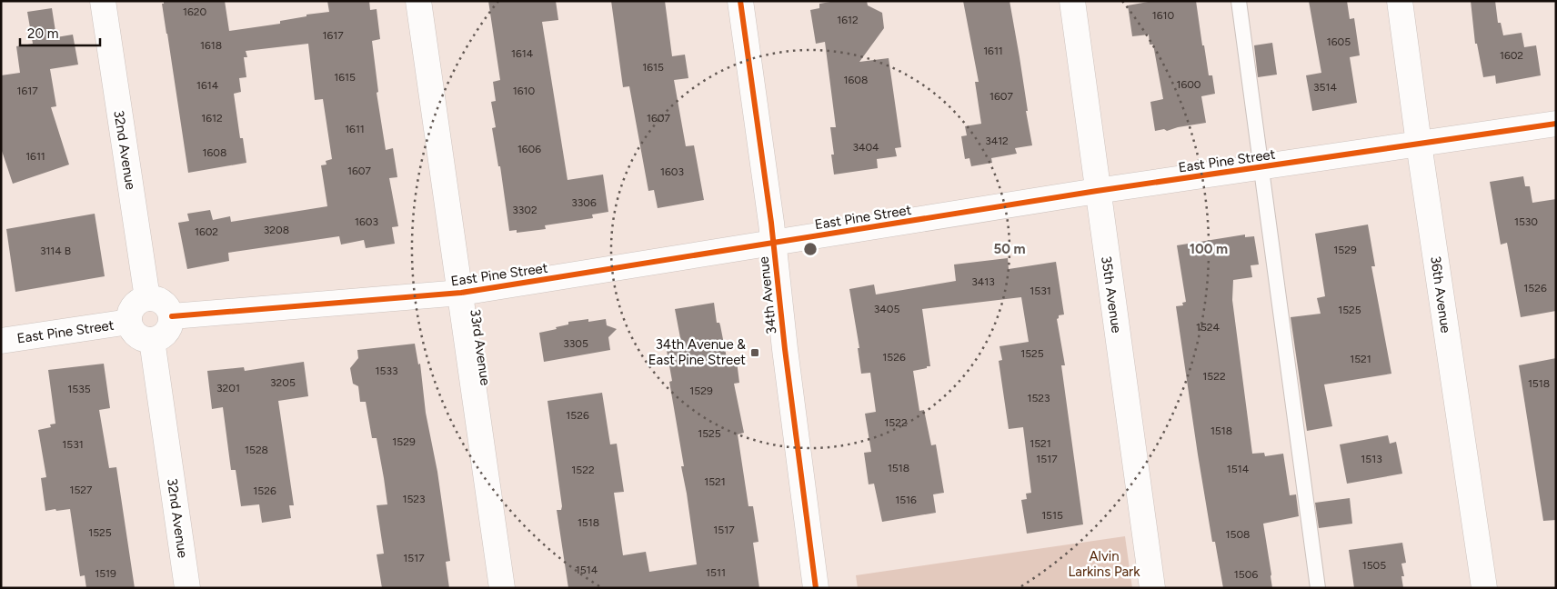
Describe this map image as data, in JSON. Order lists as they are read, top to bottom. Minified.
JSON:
{"streets":{"street":["32nd Avenue","East Pine Street","35th Avenue","36th Avenue","34th Avenue","33rd Avenue"]},"crossings":[["32nd Avenue","East Pine Street"],["East Pine Street","35th Avenue"],["East Pine Street","36th Avenue"],["East Pine Street","34th Avenue"],["East Pine Street","33rd Avenue"]],"parks":["Alvin Larkins Park"],"places":{"transit":["34th Avenue & East Pine Street"]},"house_numbers":["1620","1610","1612","1617","1605","1618","1611","1614","1602","1615","1615","1608","1600","1614","3514","1617","1610","1607","1612","1607","1611","3412","3404","1606","1608","1611","1607","1603","3306","3302","1603","1530","3208","1602","1529","3114 B","3413","1526","1531","3405","1525","1524","3305","1525","1526","1521","1533","1522","3205","1518","3201","1535","1529","1523","1526","1522","1518","1525","1529","1521","1531","1528","1517","1513","1518","1514","1522","1521","1527","1526","1523","1516","1515","1518","1517","1525","1508","1517","1505","1514","1511","1519","1506"],"scale_bar":"20 m","rings":["50 m","100 m"]}
